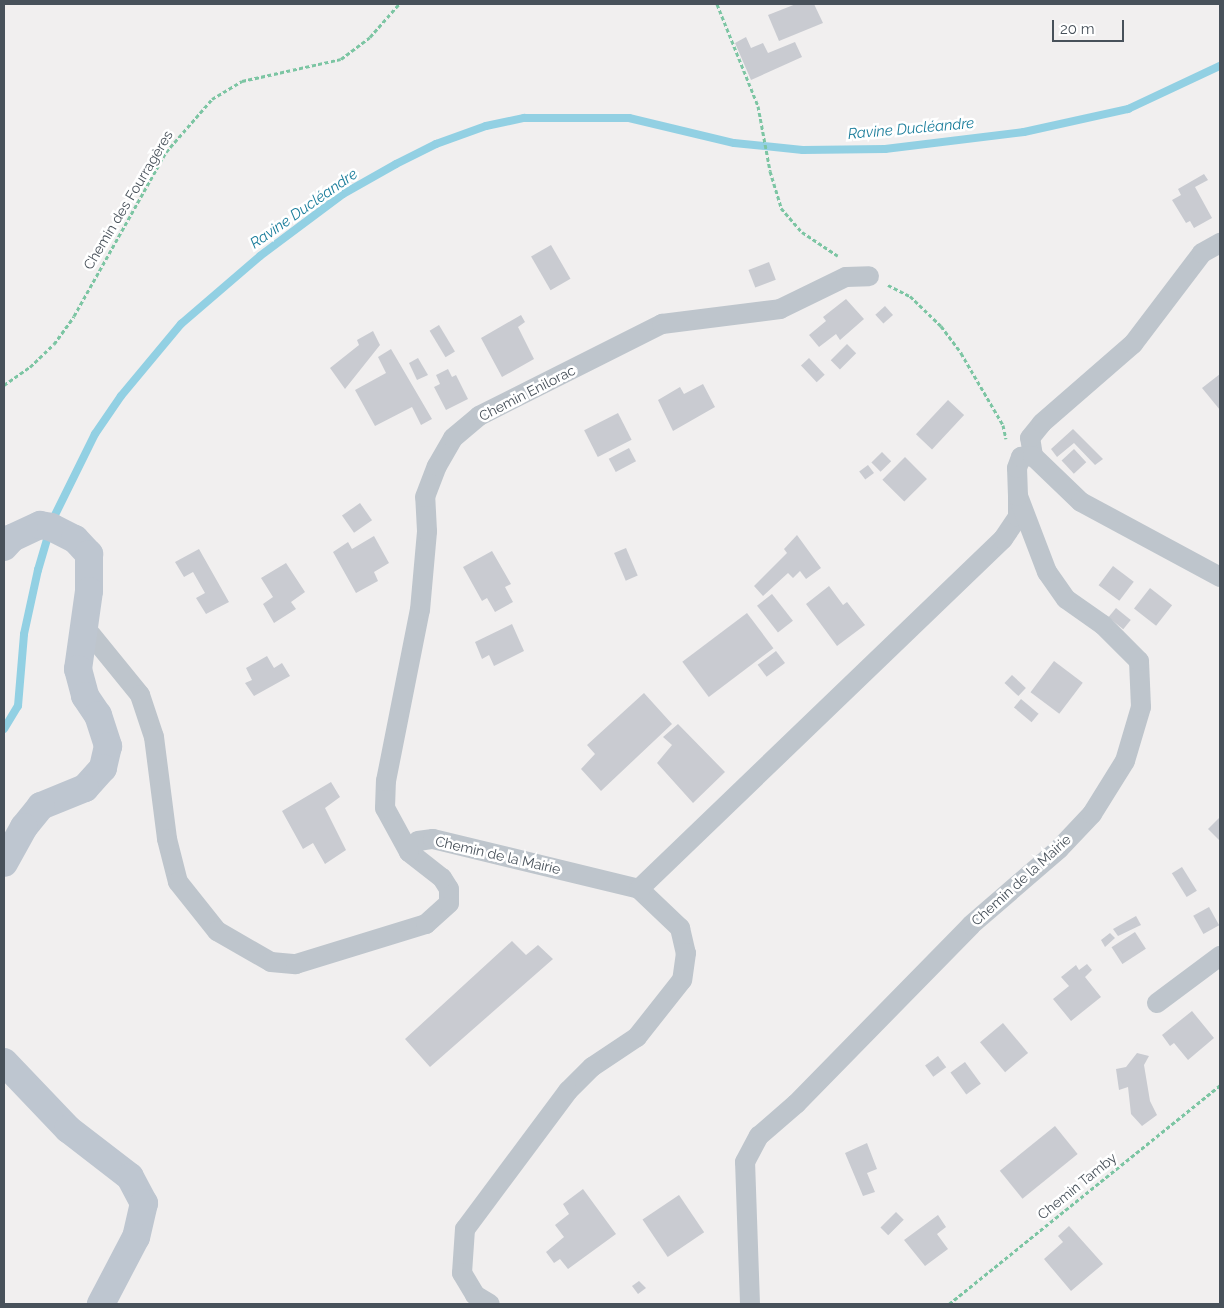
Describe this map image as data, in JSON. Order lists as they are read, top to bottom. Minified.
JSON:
{"streets":{"street":["Chemin Enilorac","Chemin de la Mairie"],"path":["Chemin des Fourragères","Chemin Tamby"]},"crossings":[["Chemin Enilorac","Chemin de la Mairie"]],"water":["Ravine Ducléandre"],"scale_bar":"20 m"}
